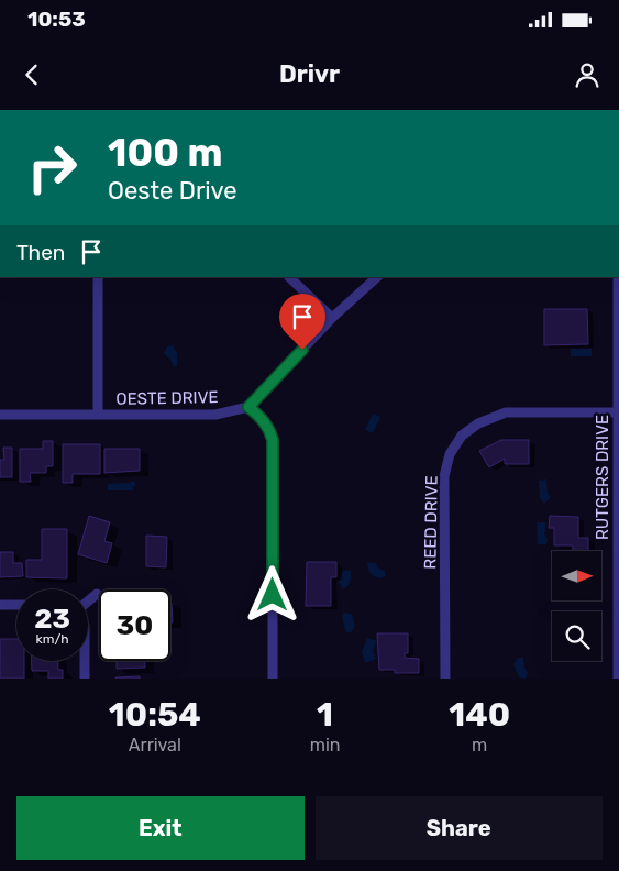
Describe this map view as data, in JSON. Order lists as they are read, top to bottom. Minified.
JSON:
{"streets":{"street":["OESTE DRIVE","RUTGERS DRIVE","REED DRIVE"]},"crossings":[["RUTGERS DRIVE","REED DRIVE"]],"north":"right","page":{"status":"10:53","header":"Drivr","turn":["100 m","Oeste Drive"],"then":"Then","speed":"23 km/h","limit":"30","eta":["10:54","Arrival","1","min","140","m"],"buttons":["Exit","Share"]}}
